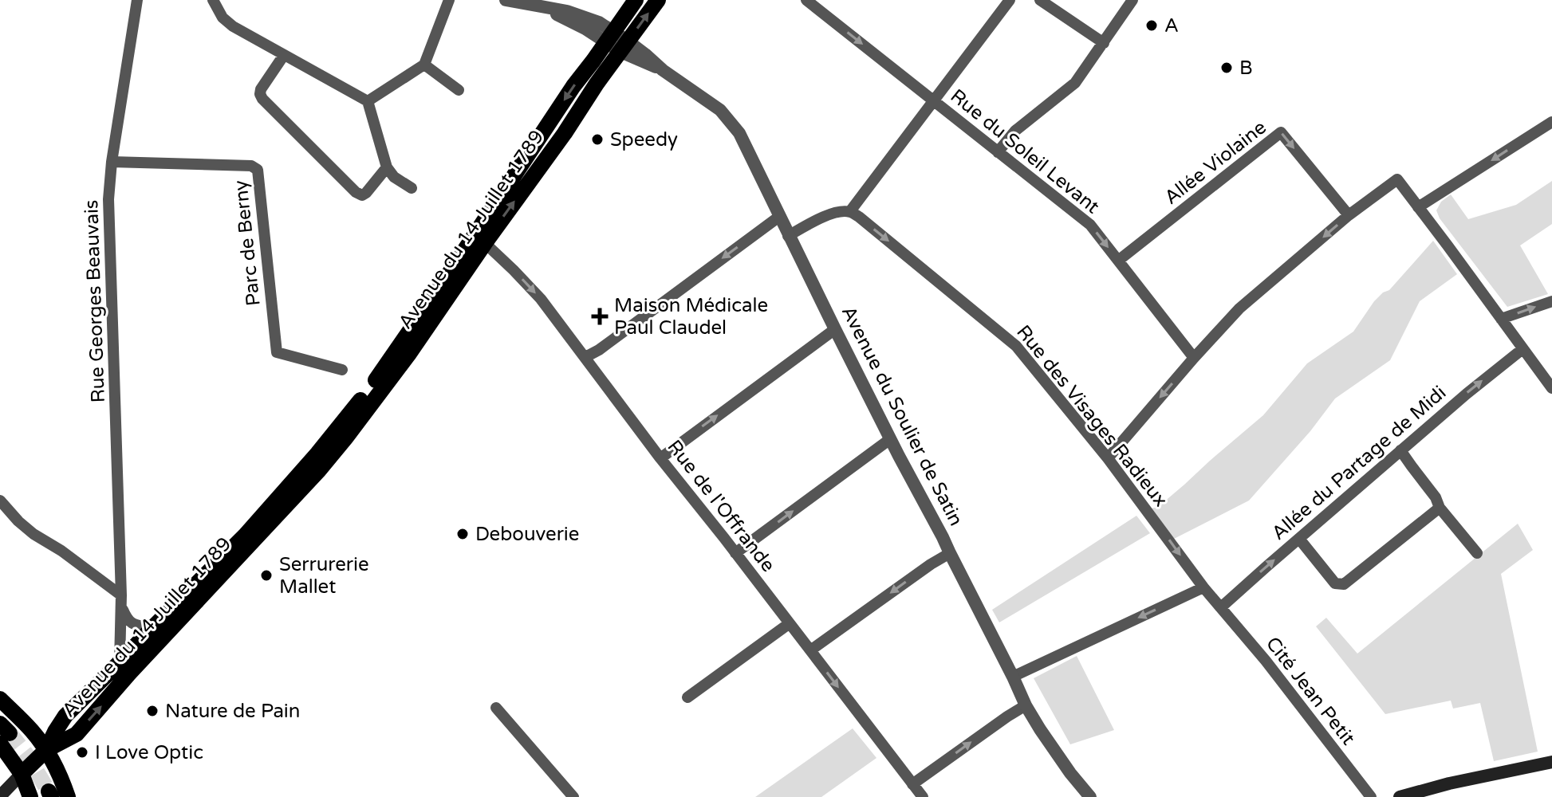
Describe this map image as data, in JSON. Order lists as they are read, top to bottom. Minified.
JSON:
{"streets":{"main road":["Avenue du 14 Juillet 1789"],"street":["Rue du Soleil Levant","Allée Violaine","Parc de Berny","Rue Georges Beauvais","Avenue du Soulier de Satin","Rue des Visages Radieux","Allée du Partage de Midi","Rue de l'Offrande","Cité Jean Petit"]},"crossings":[["Rue du Soleil Levant","Allée Violaine"],["Avenue du 14 Juillet 1789","Rue Georges Beauvais"],["Avenue du 14 Juillet 1789","Avenue du Soulier de Satin"],["Avenue du 14 Juillet 1789","Rue de l'Offrande"],["Parc de Berny","Rue Georges Beauvais"],["Rue des Visages Radieux","Allée du Partage de Midi"],["Rue des Visages Radieux","Cité Jean Petit"],["Allée du Partage de Midi","Cité Jean Petit"]],"one_way":["Rue du Soleil Levant","Rue des Visages Radieux","Allée du Partage de Midi","Rue de l'Offrande"],"places":{"other":["A","B","Speedy","Debouverie","Serrurerie Mallet","Nature de Pain","I Love Optic"],"health":["Maison Médicale Paul Claudel"]}}
